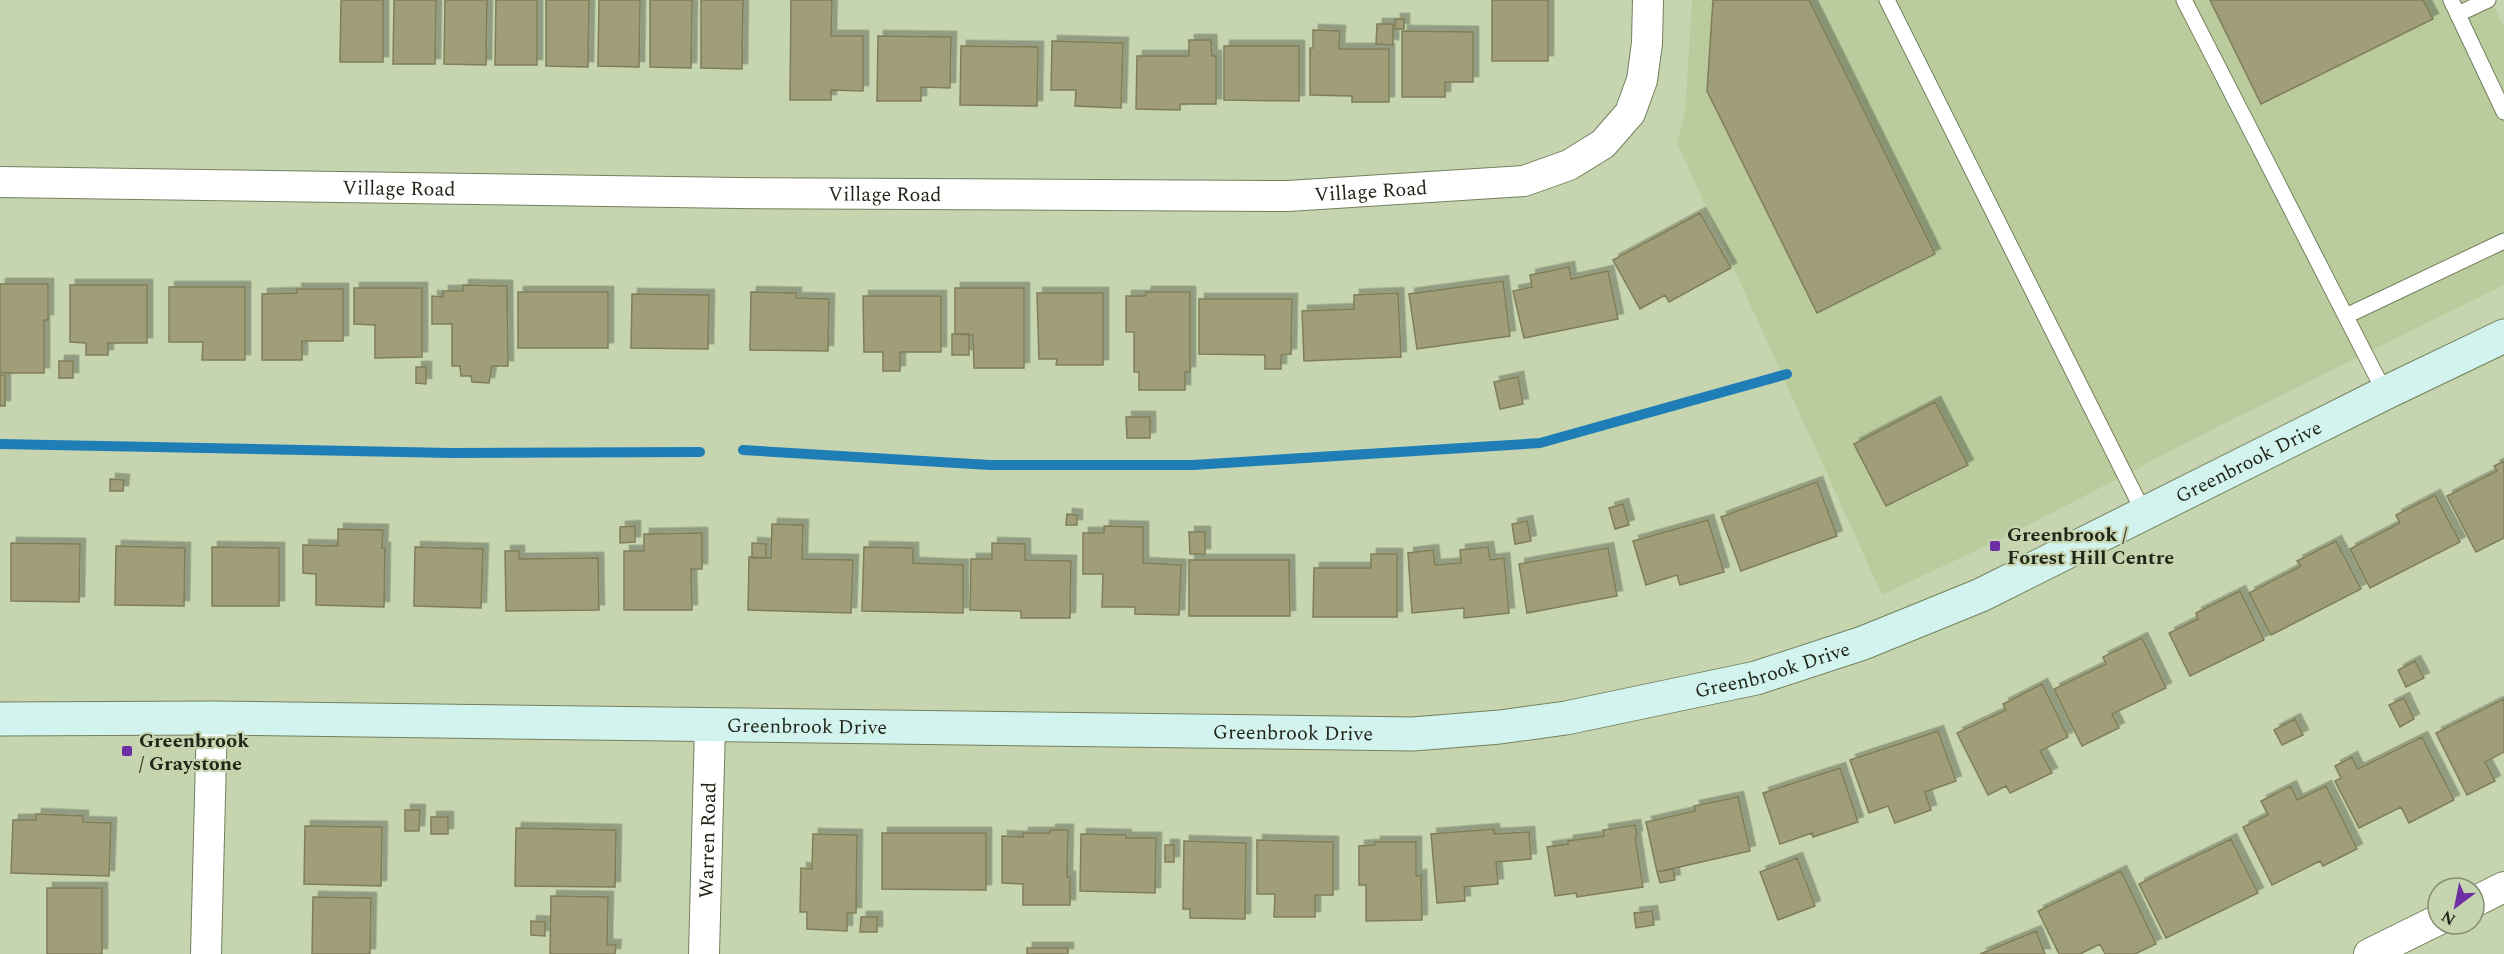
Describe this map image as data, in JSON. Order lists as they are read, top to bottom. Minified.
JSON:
{"streets":{"street":["Village Road","Greenbrook Drive","Warren Road"]},"crossings":[["Greenbrook Drive","Warren Road"]],"places":{"transit":["Greenbrook / Forest Hill Centre","Greenbrook / Graystone"]},"north":"bottom left"}
